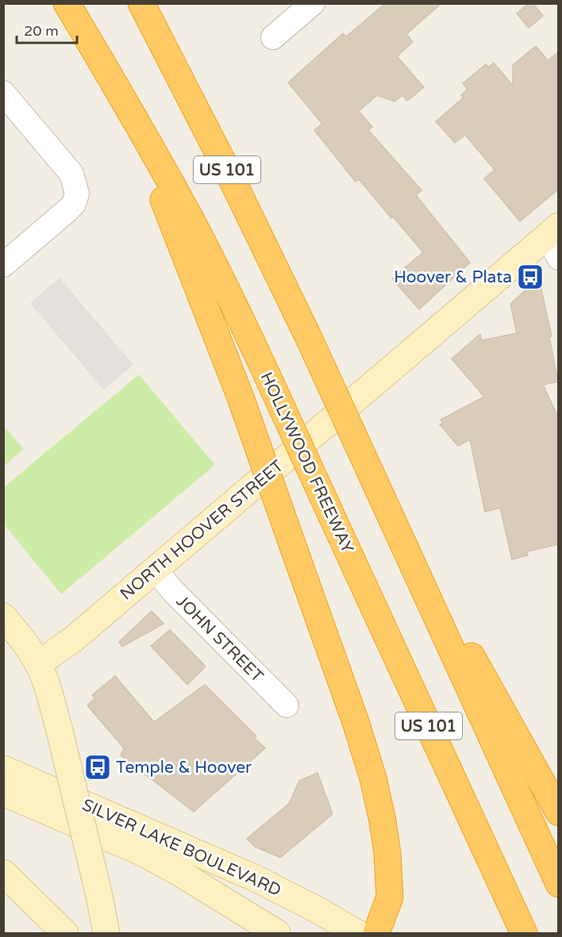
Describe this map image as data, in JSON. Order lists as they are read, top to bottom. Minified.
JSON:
{"streets":{"highway":["US 101","HOLLYWOOD FREEWAY"],"main road":["NORTH HOOVER STREET","SILVER LAKE BOULEVARD"],"street":["JOHN STREET"]},"crossings":[["NORTH HOOVER STREET","JOHN STREET"]],"places":{"bus stop":["Hoover & Plata","Temple & Hoover"]},"scale_bar":"20 m"}
